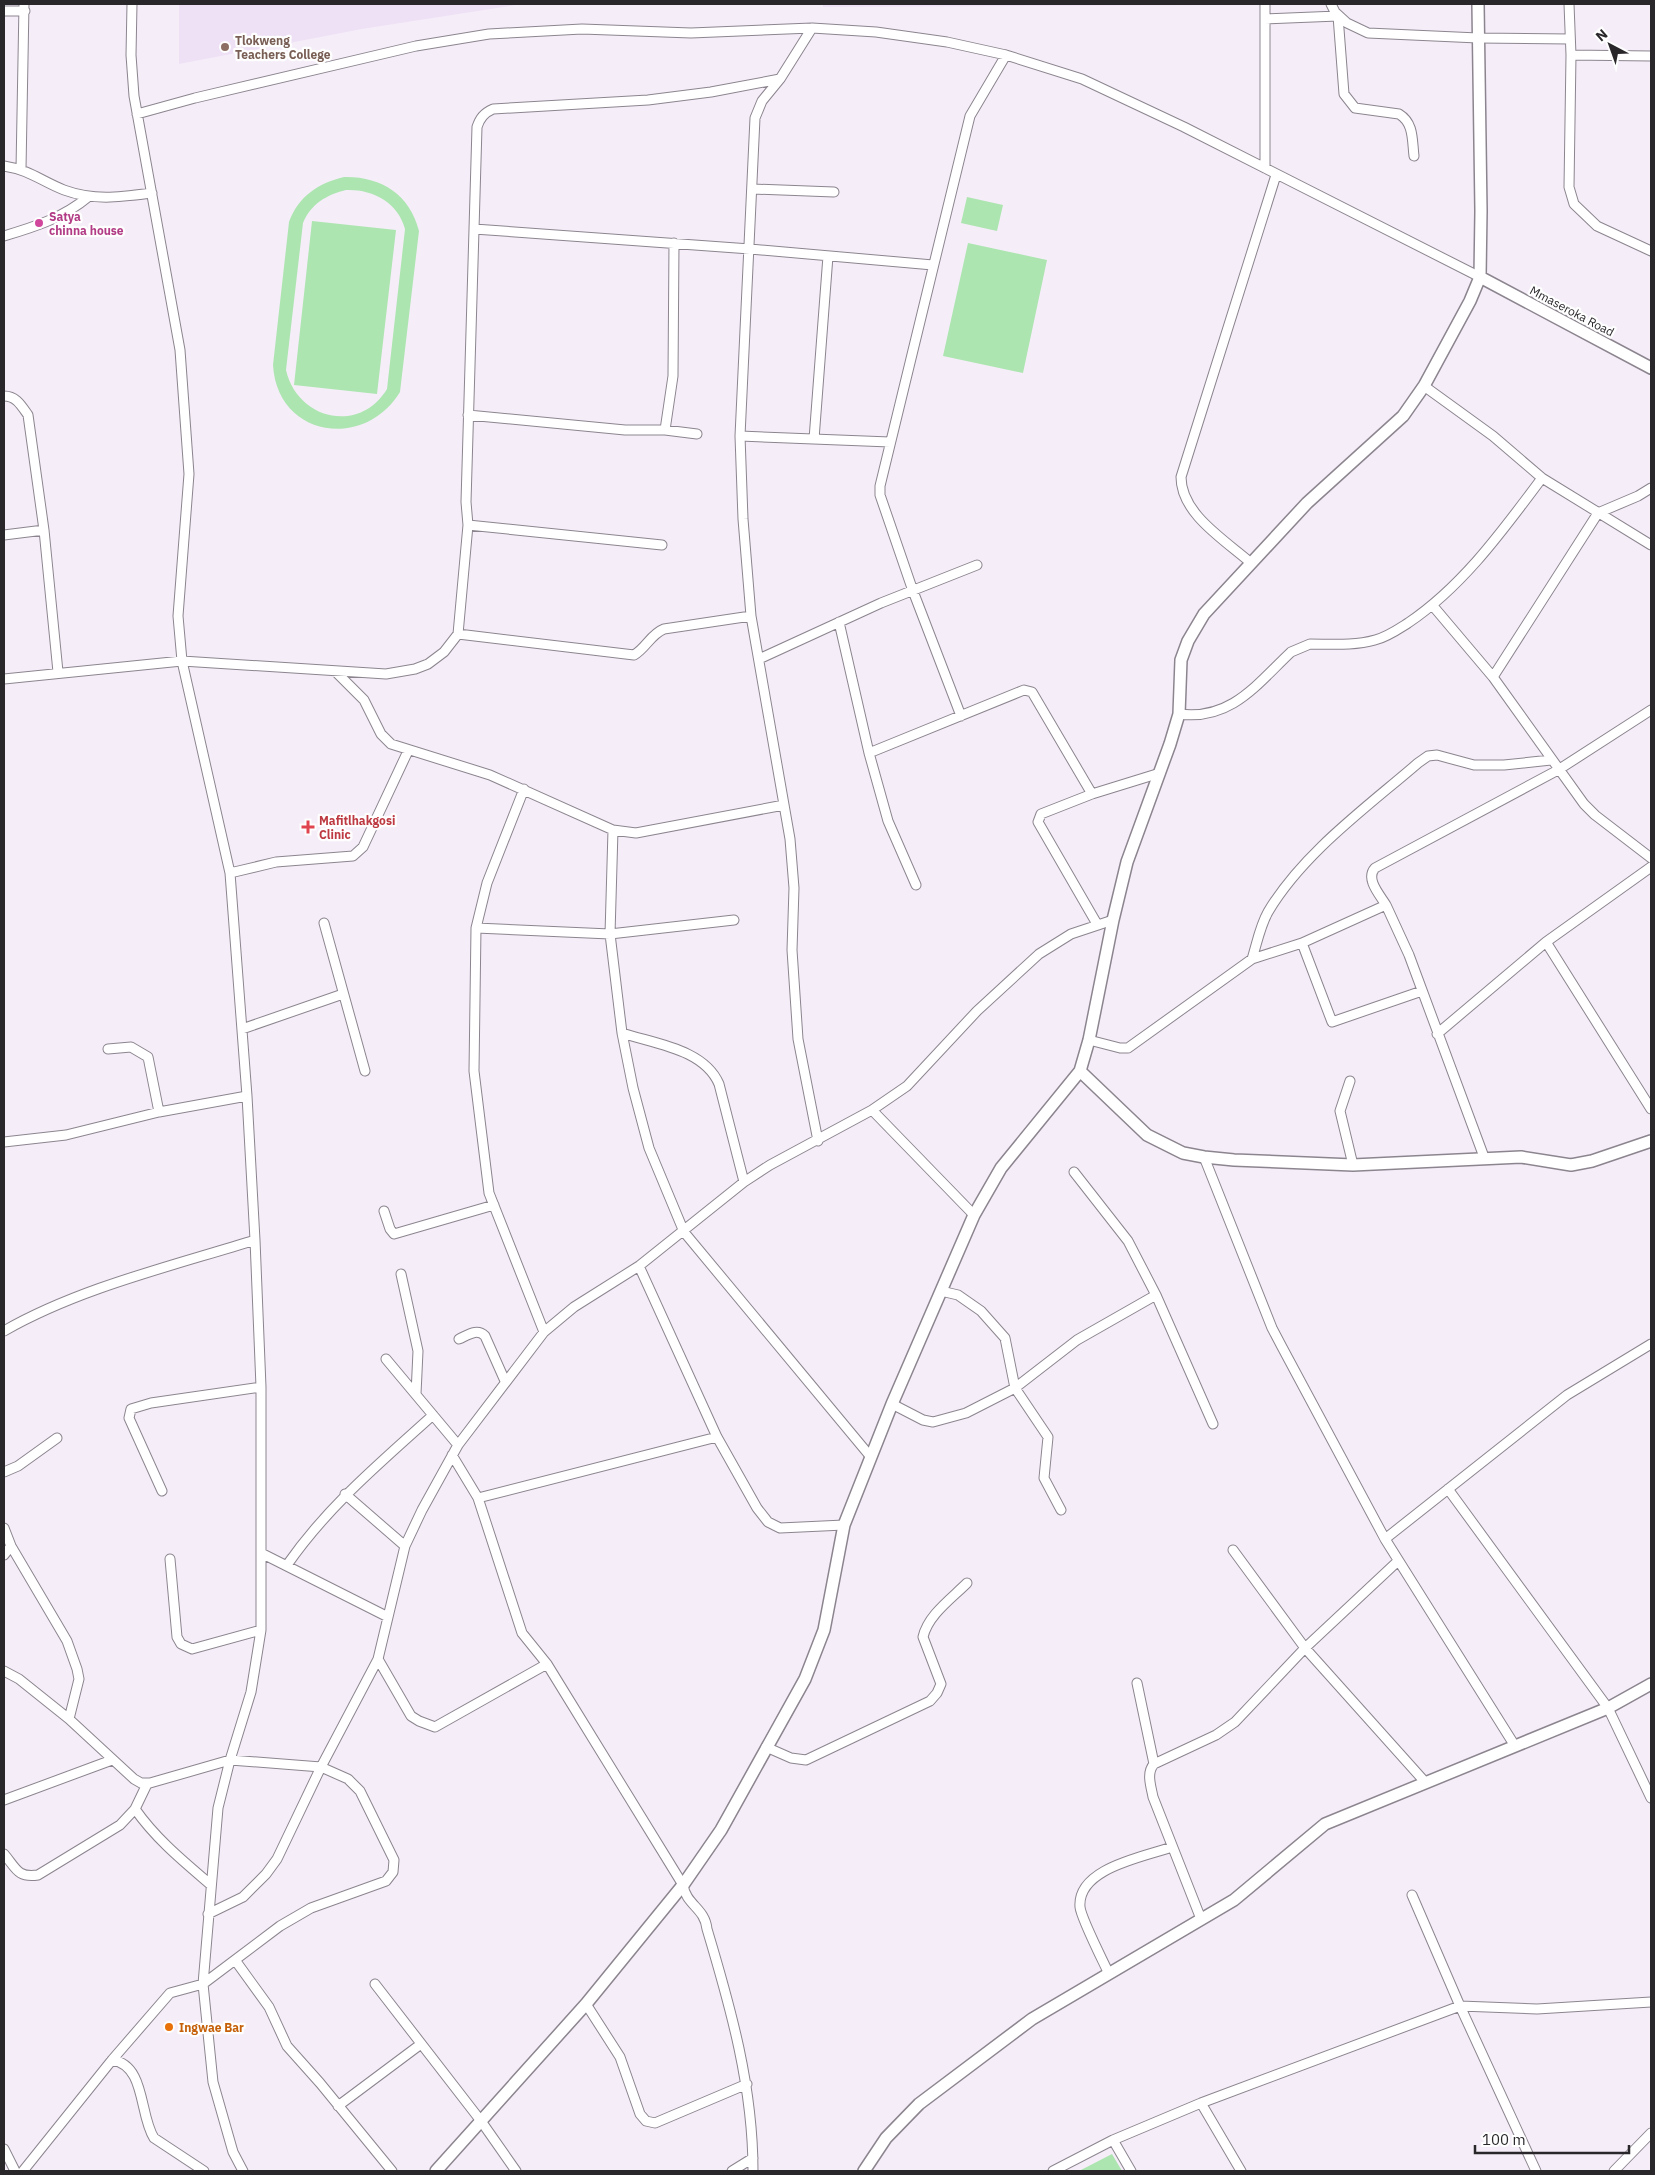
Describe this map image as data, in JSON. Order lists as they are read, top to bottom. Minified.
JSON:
{"streets":{"street":["Mmaseroka Road"]},"places":{"other":["Tlokweng Teachers College","Satya chinna house","Ingwae Bar"],"health":["Mafitlhakgosi Clinic"]},"scale_bar":"100 m","north":"top left"}
